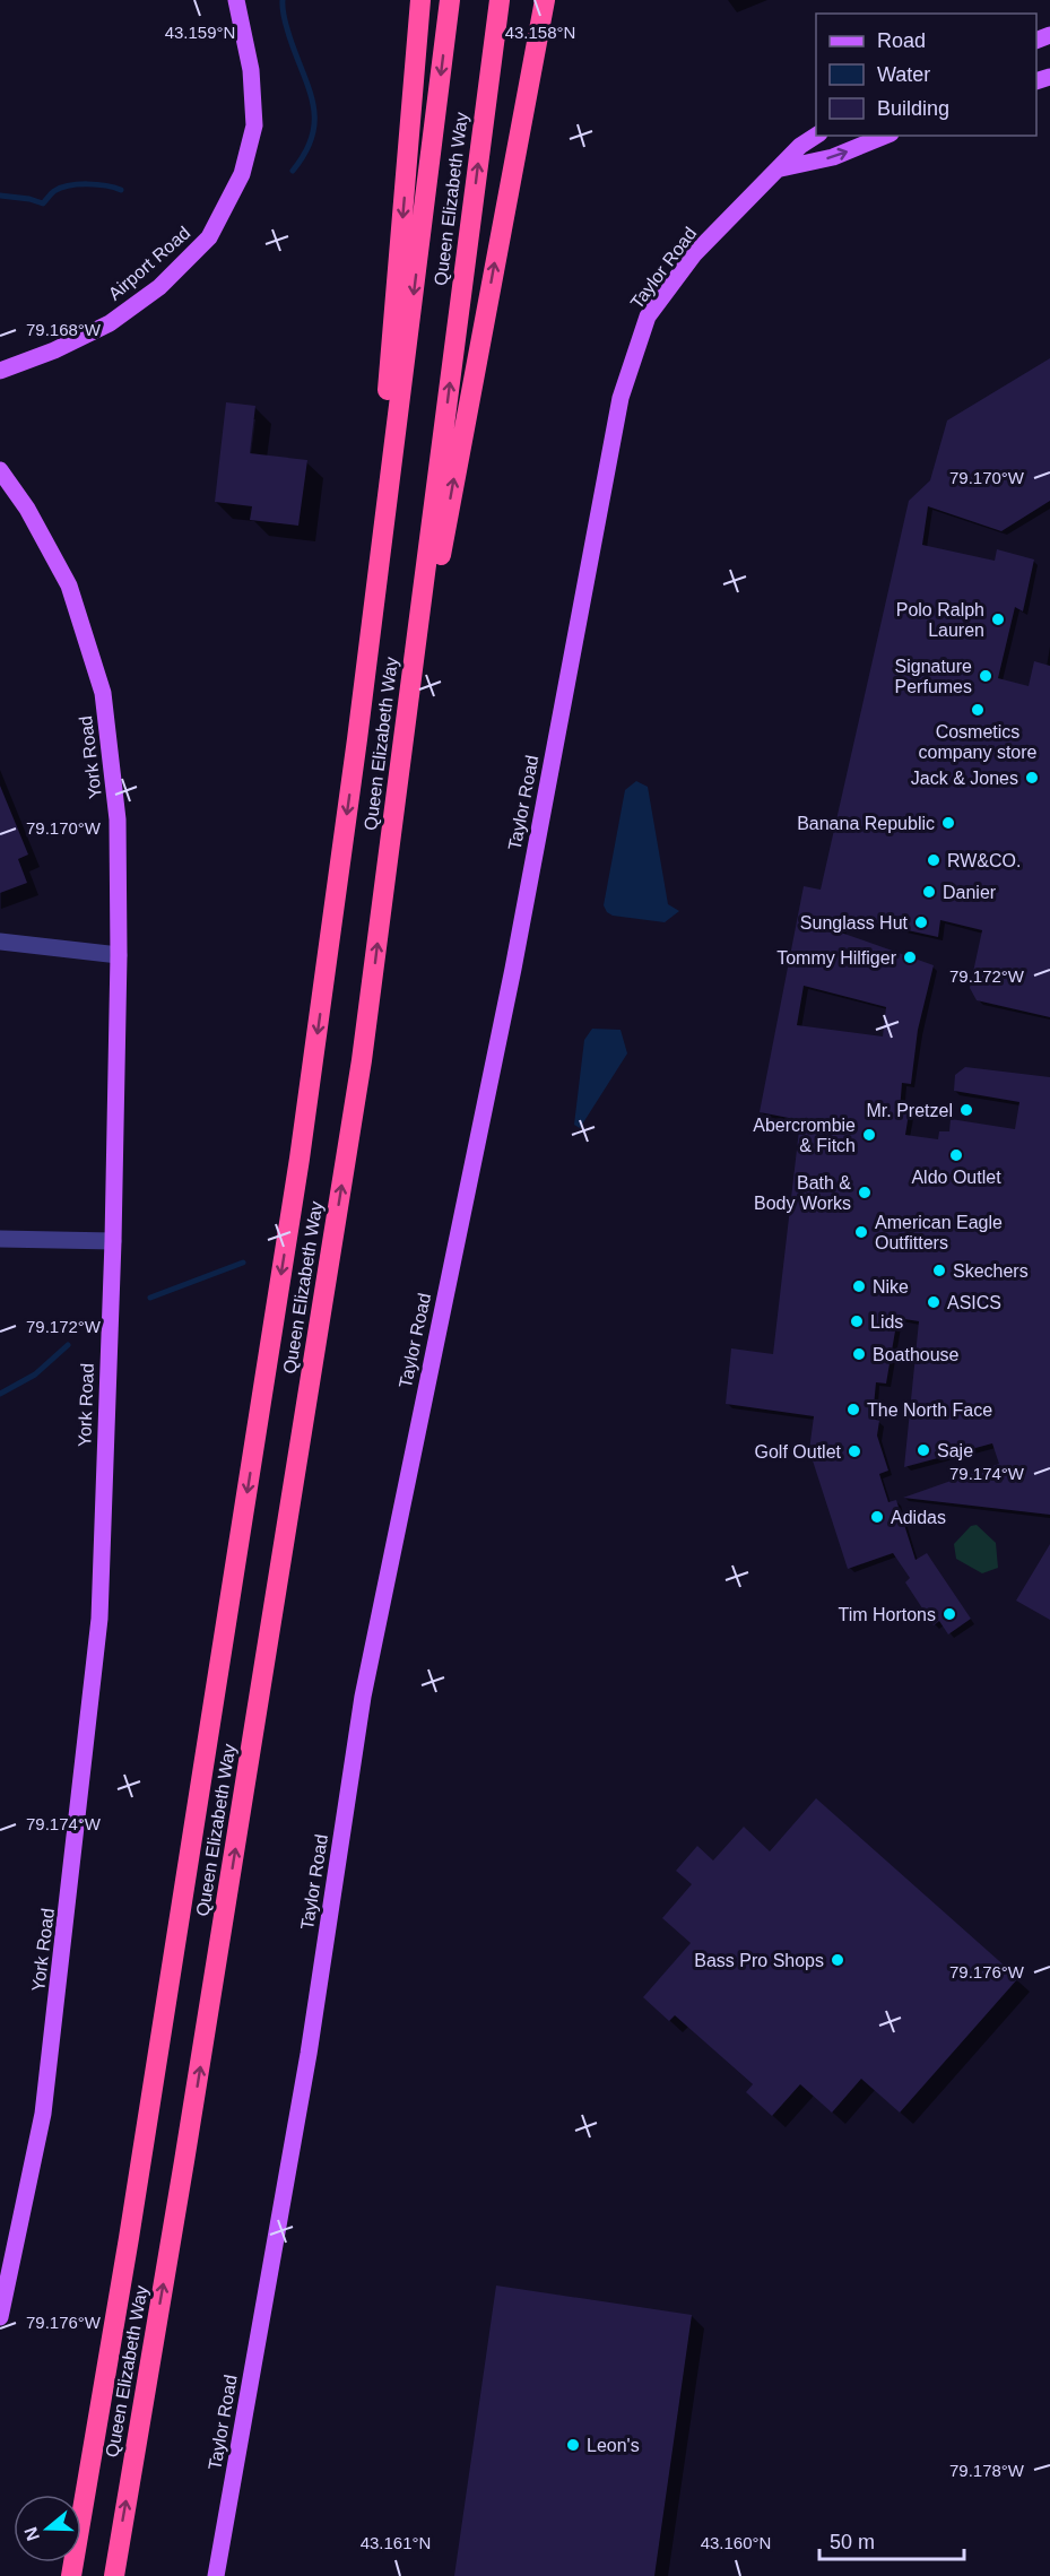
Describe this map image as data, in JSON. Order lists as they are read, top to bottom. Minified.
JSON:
{"streets":{"highway":["Queen Elizabeth Way"],"main road":["Airport Road","Taylor Road","York Road"]},"places":["Polo Ralph Lauren","Signature Perfumes","Cosmetics company store","Jack & Jones","Banana Republic","RW&CO.","Danier","Sunglass Hut","Tommy Hilfiger","Mr. Pretzel","Abercrombie & Fitch","Aldo Outlet","Bath & Body Works","American Eagle Outfitters","Skechers","Nike","ASICS","Lids","Boathouse","The North Face","Saje","Golf Outlet","Adidas","Tim Hortons","Bass Pro Shops","Leon's"],"legend":["Road","Water","Building"],"scale_bar":"50 m","north":"left","coordinates":["43.159°N","43.158°N","79.168°W","79.170°W","79.172°W","79.174°W","79.176°W","79.178°W","43.161°N","43.160°N"]}
